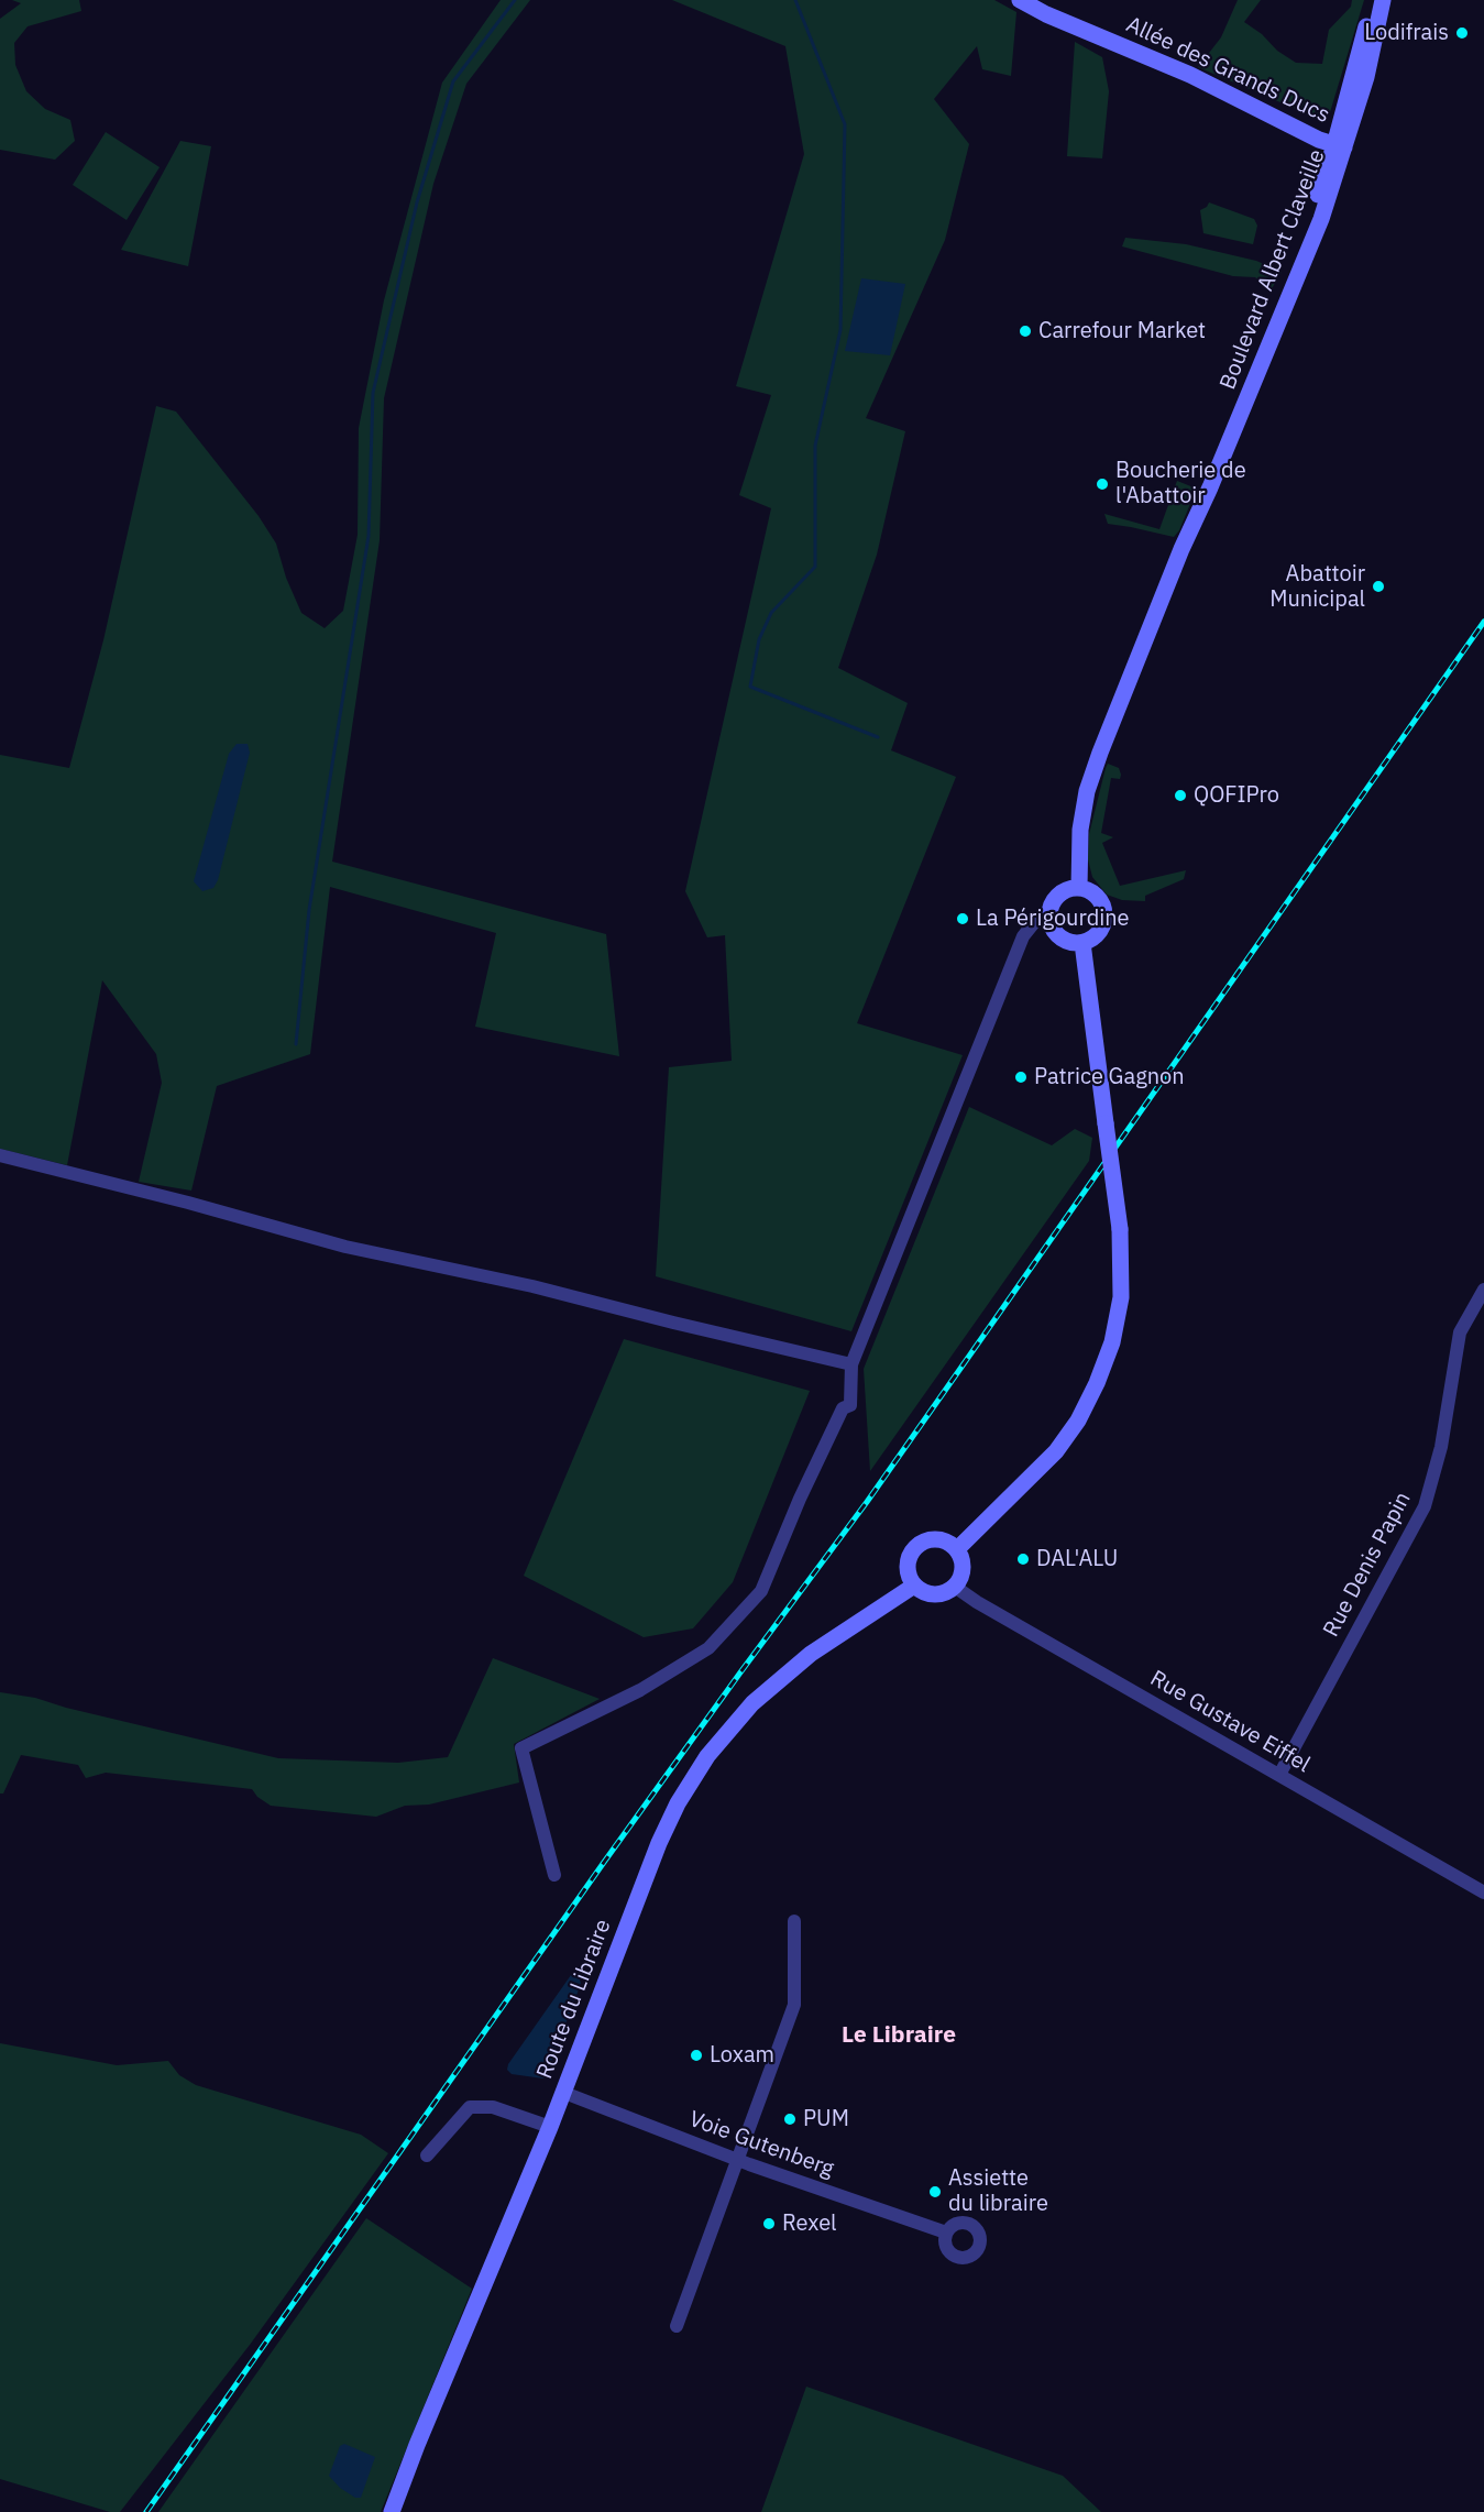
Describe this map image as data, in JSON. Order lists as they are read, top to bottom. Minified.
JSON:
{"streets":{"main road":["Allée des Grands Ducs","Boulevard Albert Claveille","Route du Libraire"],"street":["Rue Denis Papin","Rue Gustave Eiffel","Voie Gutenberg"]},"crossings":[["Allée des Grands Ducs","Boulevard Albert Claveille"],["Rue Denis Papin","Rue Gustave Eiffel"],["Rue Gustave Eiffel","Route du Libraire"],["Route du Libraire","Voie Gutenberg"]],"districts":["Le Libraire"],"places":["Lodifrais","Carrefour Market","Boucherie de l'Abattoir","Abattoir Municipal","QOFIPro","La Périgourdine","Patrice Gagnon","DAL'ALU","Loxam","PUM","Assiette du libraire","Rexel"]}
